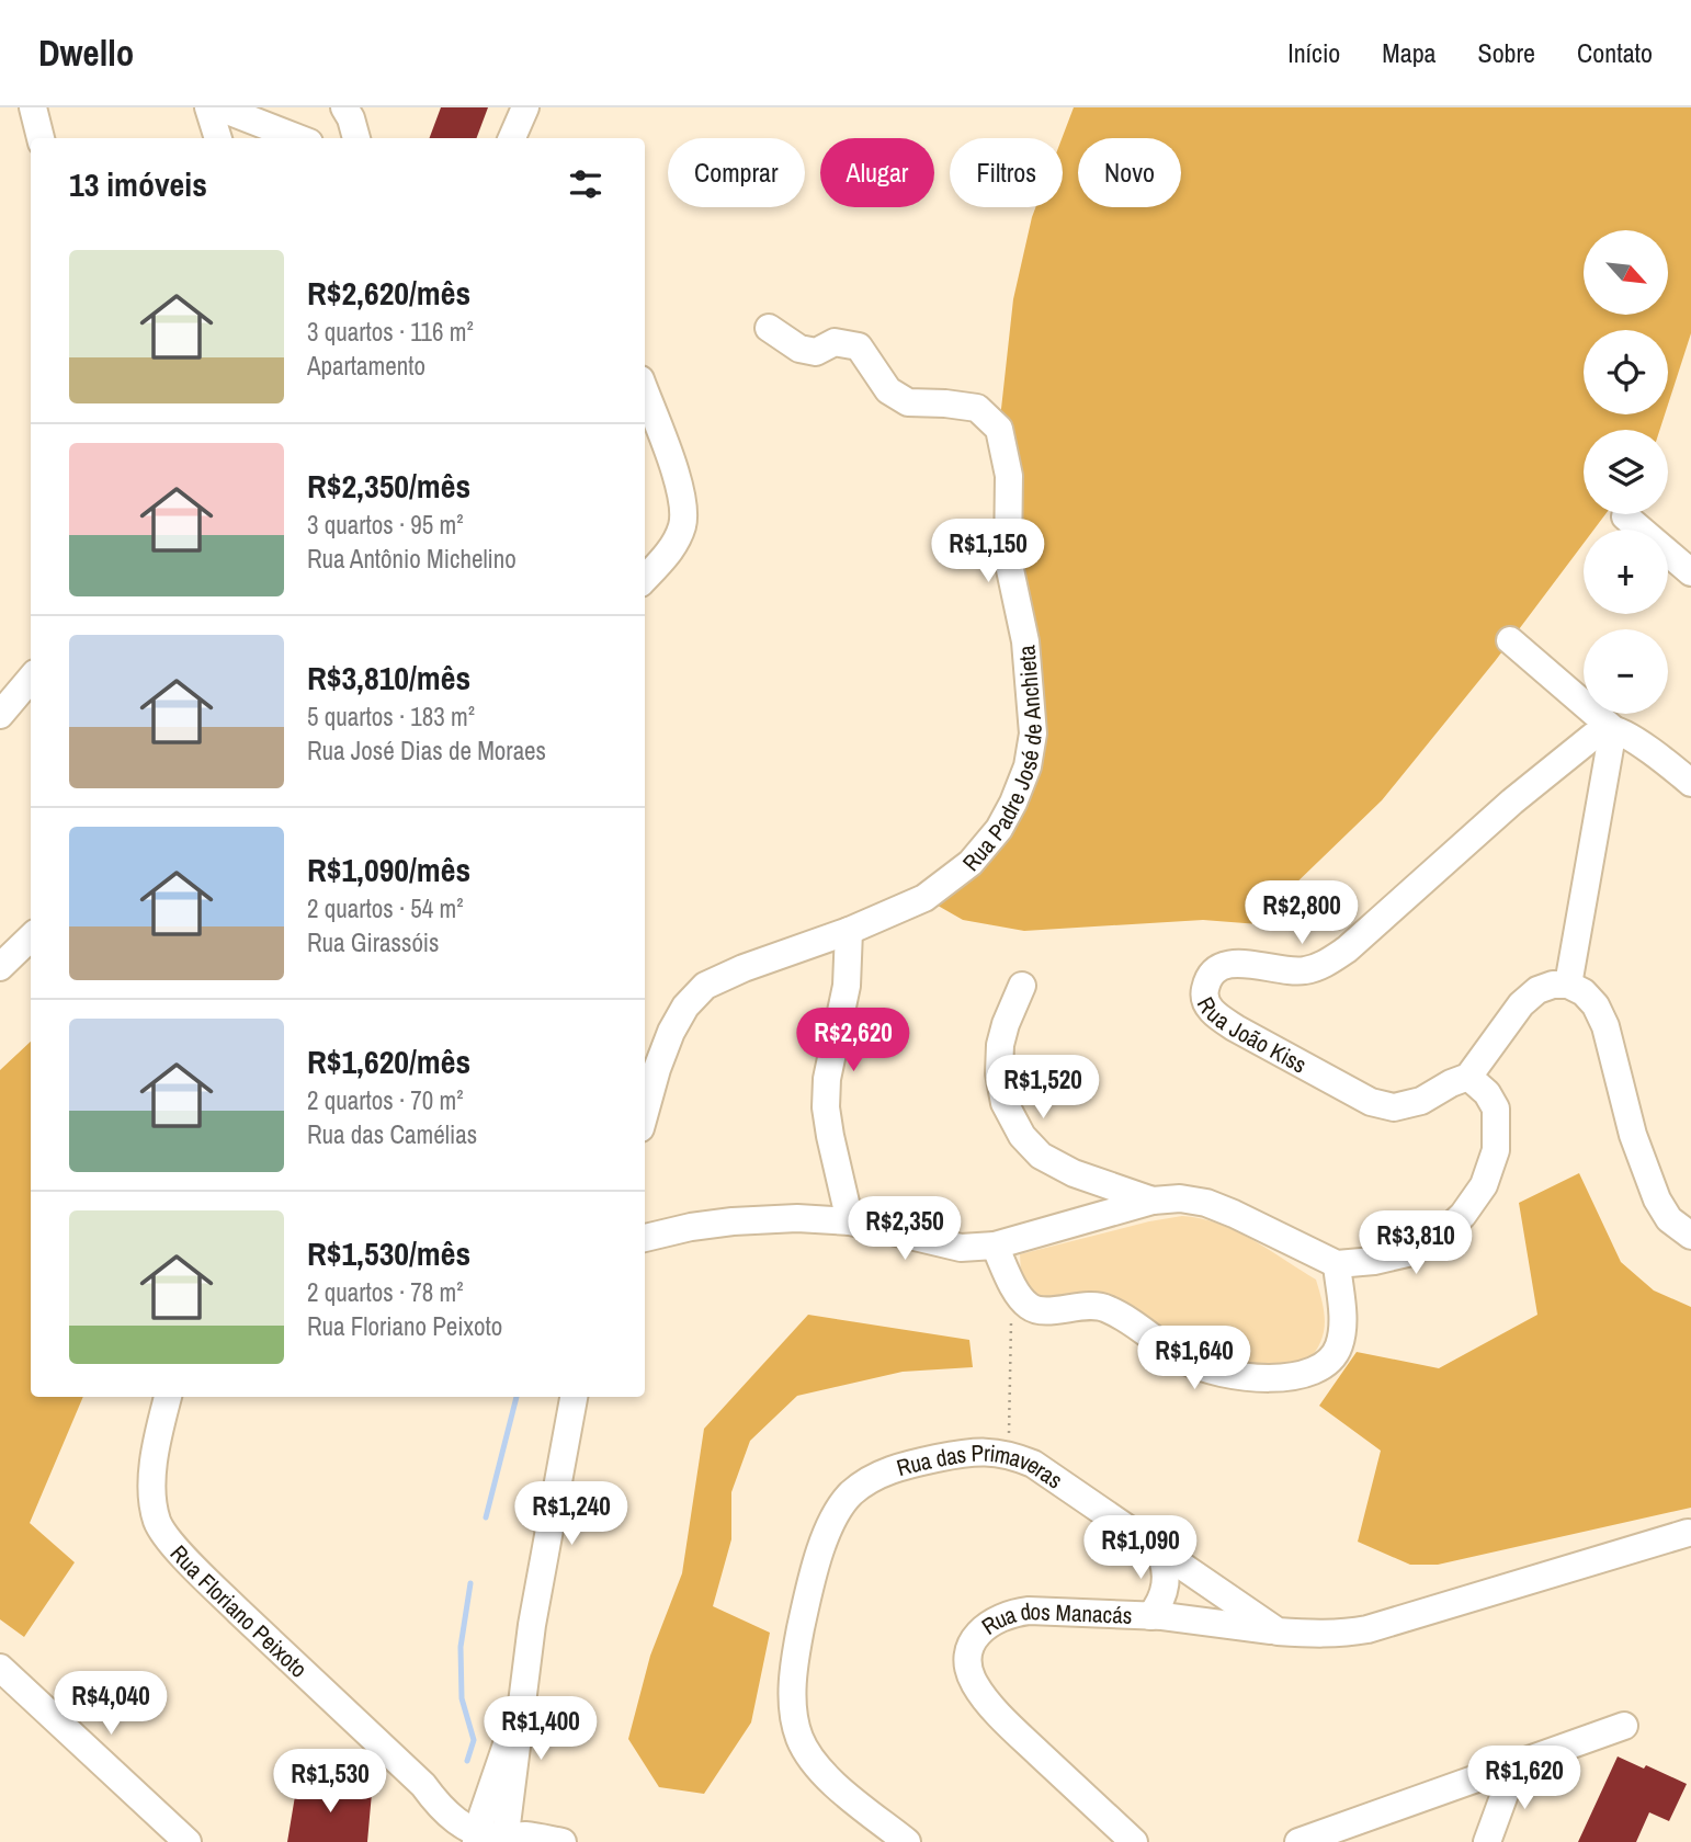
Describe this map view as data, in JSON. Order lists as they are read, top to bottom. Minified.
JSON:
{"streets":{"street":["Rua Padre José de Anchieta","Rua João Kiss","Rua das Primaveras","Rua Floriano Peixoto","Rua dos Manacás"]},"crossings":[["Rua das Primaveras","Rua dos Manacás"]],"north":"bottom right","page":{"header":"Dwello","nav":["Início","Mapa","Sobre","Contato"],"chip":["Comprar","Alugar","Filtros","Novo"],"heading":"13 imóveis","map_buttons":["+","−"],"list":[{"name":"R$2,620/mês","note":"3 quartos · 116 m² · Apartamento"},{"name":"R$2,350/mês","note":"3 quartos · 95 m² · Rua Antônio Michelino"},{"name":"R$3,810/mês","note":"5 quartos · 183 m² · Rua José Dias de Moraes"},{"name":"R$1,090/mês","note":"2 quartos · 54 m² · Rua Girassóis"},{"name":"R$1,620/mês","note":"2 quartos · 70 m² · Rua das Camélias"},{"name":"R$1,530/mês","note":"2 quartos · 78 m² · Rua Floriano Peixoto"}],"price":["R$1,150","R$2,800","R$2,620","R$1,520","R$2,350","R$3,810","R$1,640","R$1,240","R$1,090","R$4,040","R$1,400","R$1,620","R$1,530"]}}
